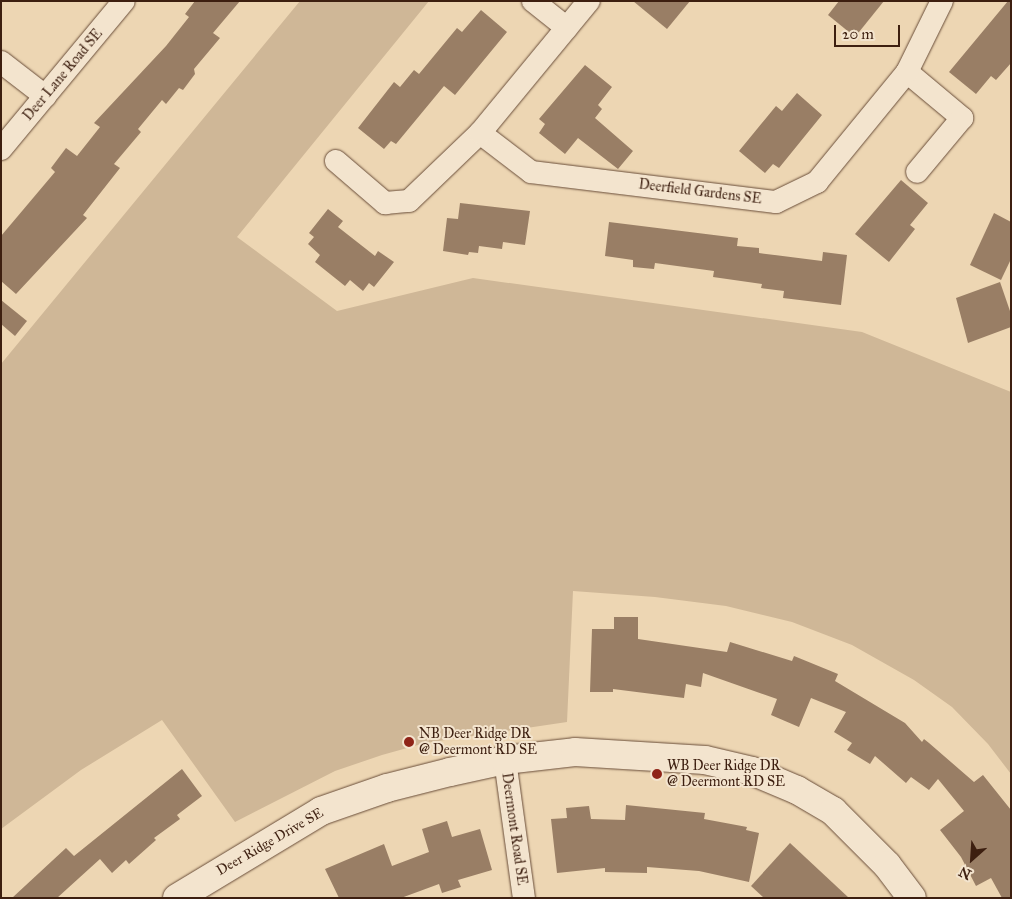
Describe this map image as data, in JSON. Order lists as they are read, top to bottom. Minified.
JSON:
{"streets":{"street":["Deer Lane Road SE","Deerfield Gardens SE","Deermont Road SE","Deer Ridge Drive SE"]},"crossings":[["Deermont Road SE","Deer Ridge Drive SE"]],"places":["NB Deer Ridge DR @ Deermont RD SE","WB Deer Ridge DR @ Deermont RD SE"],"scale_bar":"20 m","north":"bottom left"}
